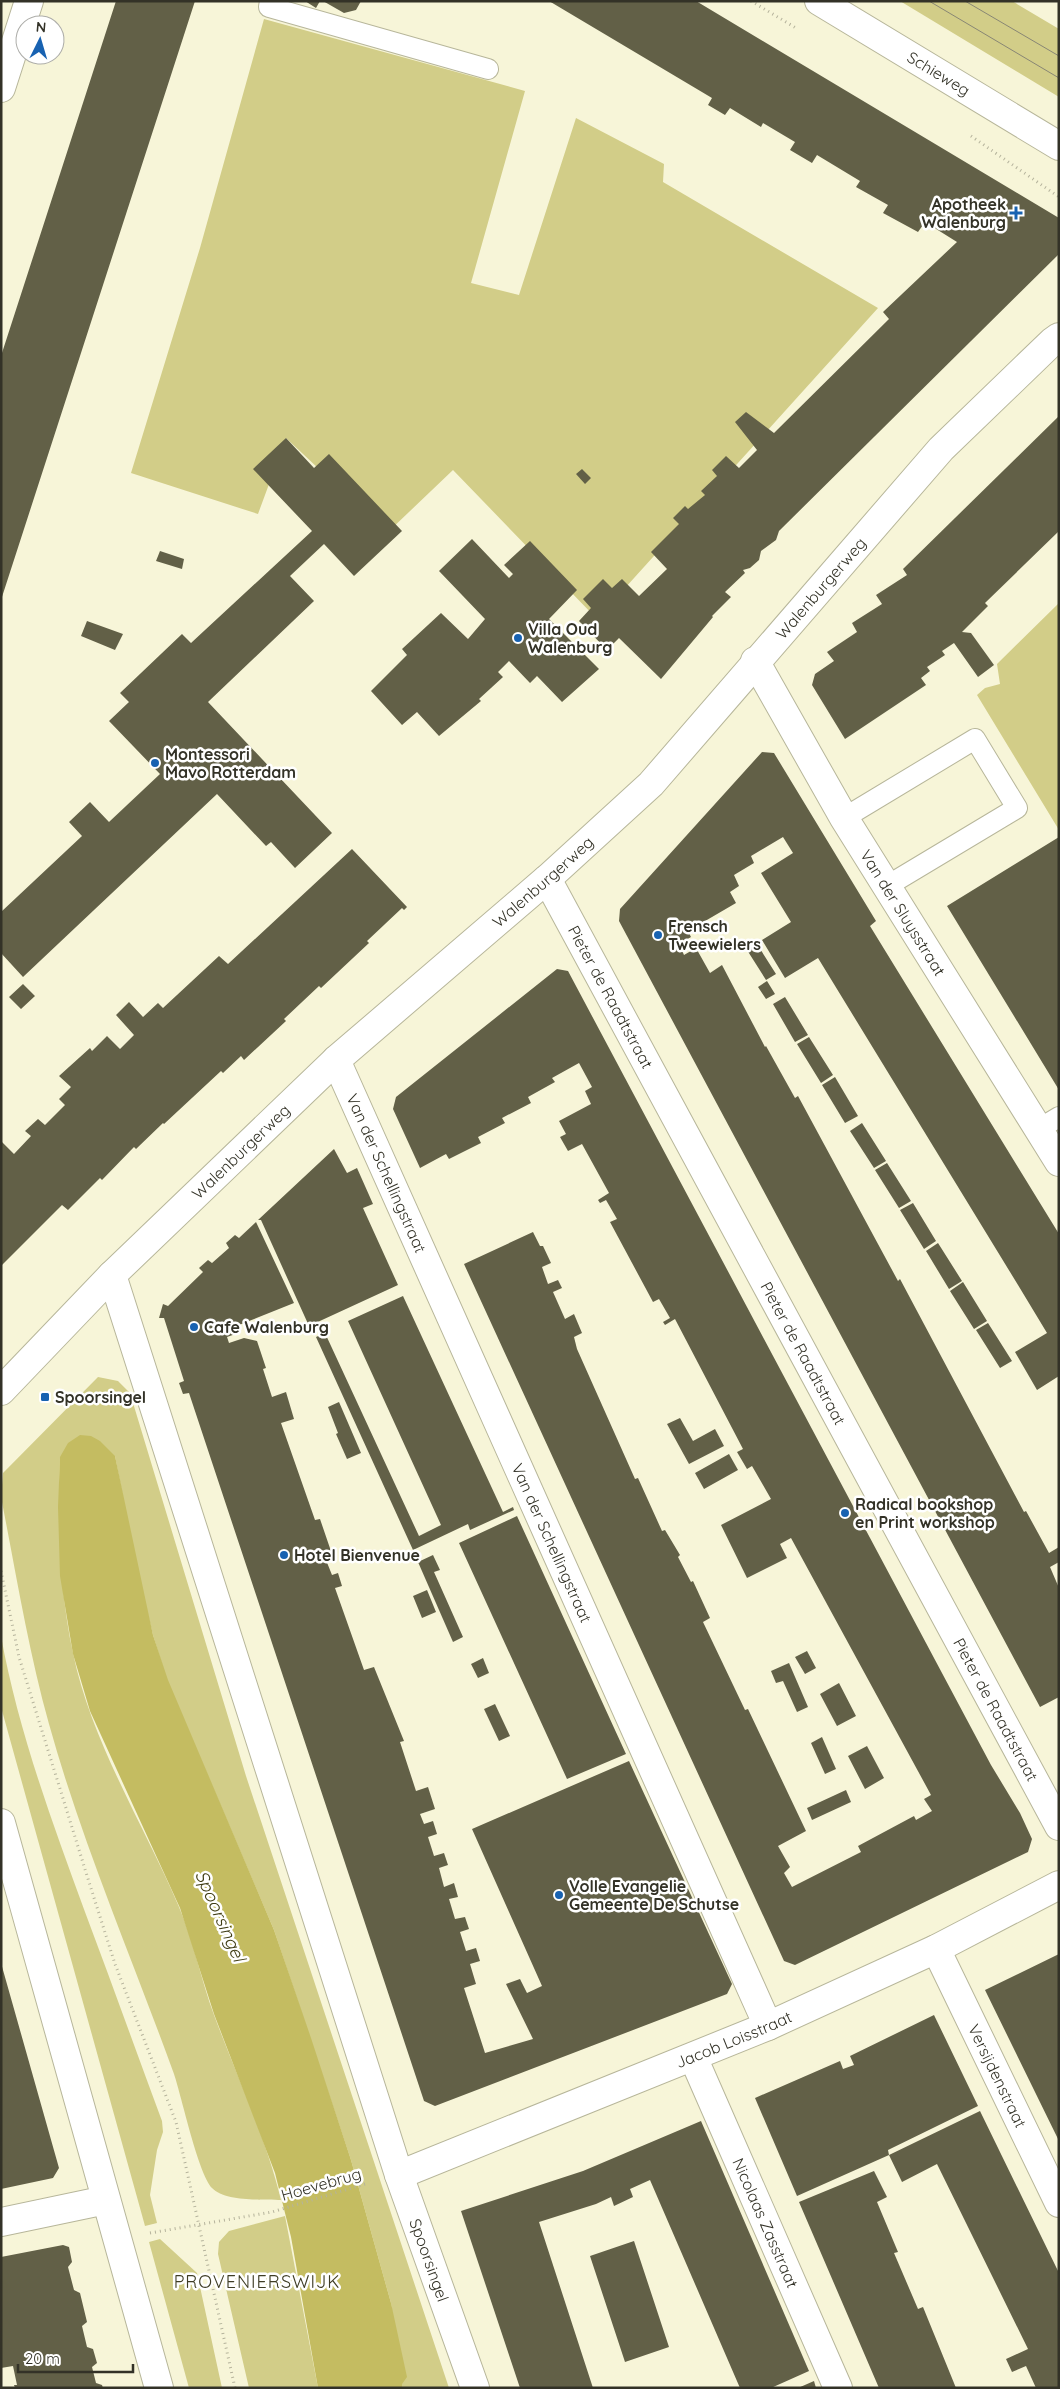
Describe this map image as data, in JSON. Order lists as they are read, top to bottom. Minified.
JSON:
{"streets":{"street":["Schieweg","Walenburgerweg","Van der Sluysstraat","Pieter de Raadtstraat","Van der Schellingstraat","Jacob Loisstraat","Versijdenstraat","Nicolaas Zasstraat","Spoorsingel"],"path":["Hoevebrug"]},"crossings":[["Walenburgerweg","Van der Sluysstraat"],["Walenburgerweg","Pieter de Raadtstraat"],["Walenburgerweg","Van der Schellingstraat"],["Walenburgerweg","Spoorsingel"],["Van der Schellingstraat","Jacob Loisstraat"],["Jacob Loisstraat","Versijdenstraat"],["Jacob Loisstraat","Nicolaas Zasstraat"],["Jacob Loisstraat","Spoorsingel"]],"districts":["PROVENIERSWIJK"],"water":["Spoorsingel"],"places":{"health":["Apotheek Walenburg"],"other":["Villa Oud Walenburg","Montessori Mavo Rotterdam","Frensch Tweewielers","Cafe Walenburg","Radical bookshop en Print workshop","Hotel Bienvenue","Volle Evangelie Gemeente De Schutse"],"transit":["Spoorsingel"]},"scale_bar":"20 m","north":"top"}
